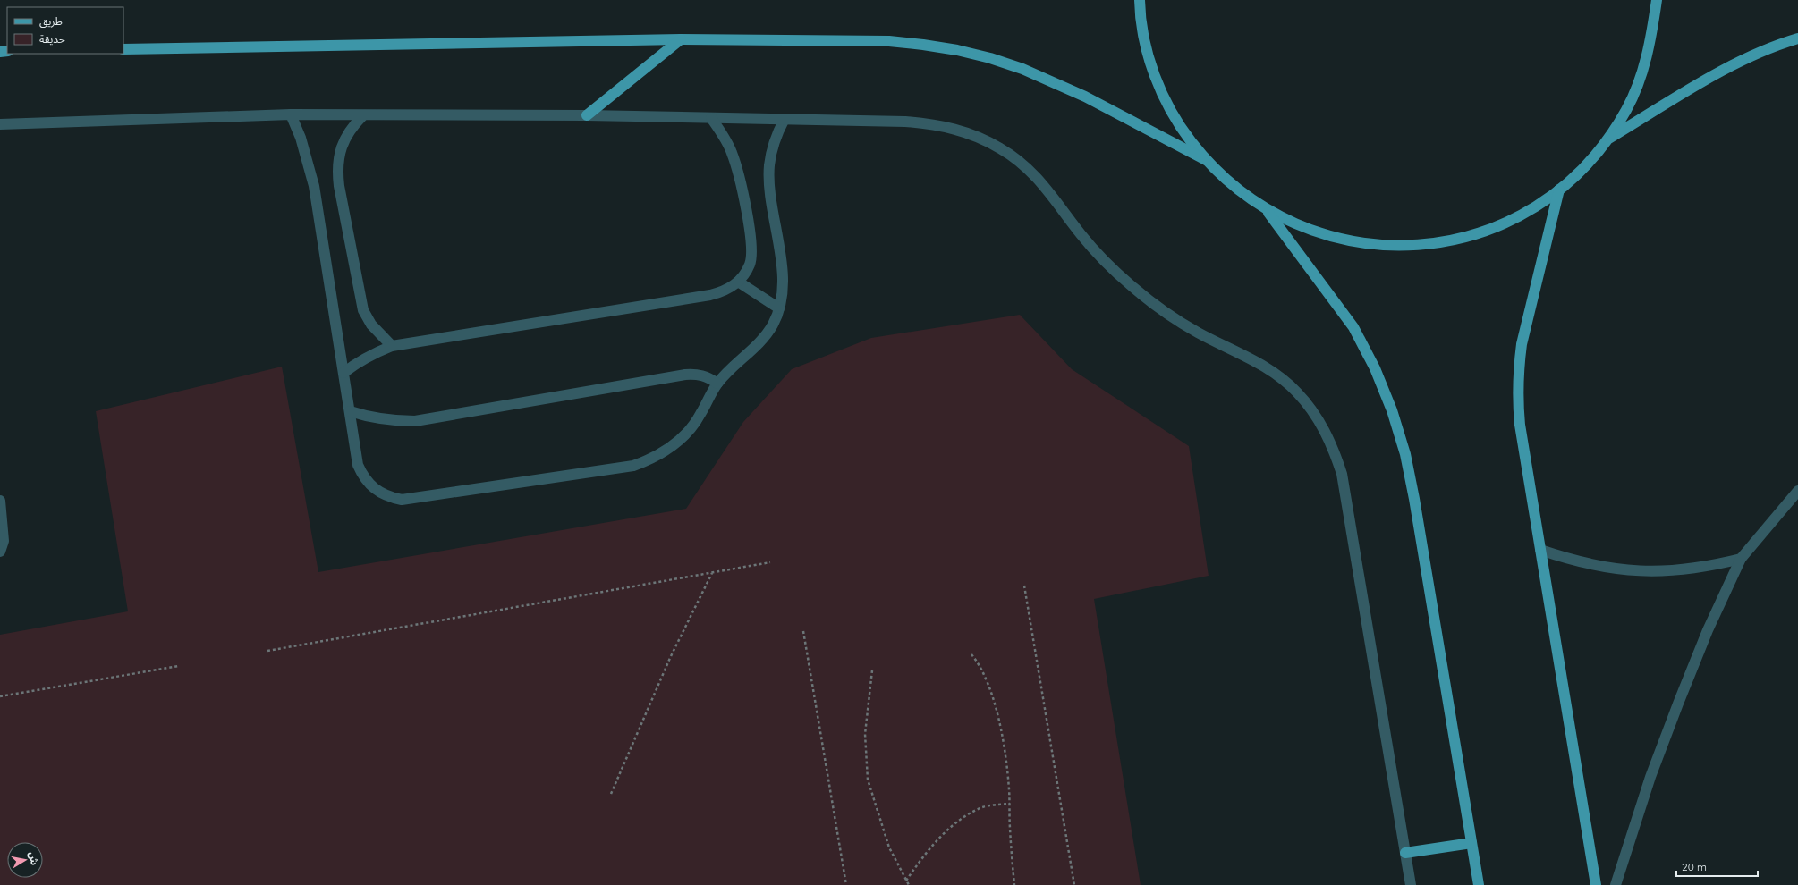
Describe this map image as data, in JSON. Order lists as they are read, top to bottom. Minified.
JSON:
{"legend":["طريق","حديقة"],"scale_bar":"20 m","north":"right"}
